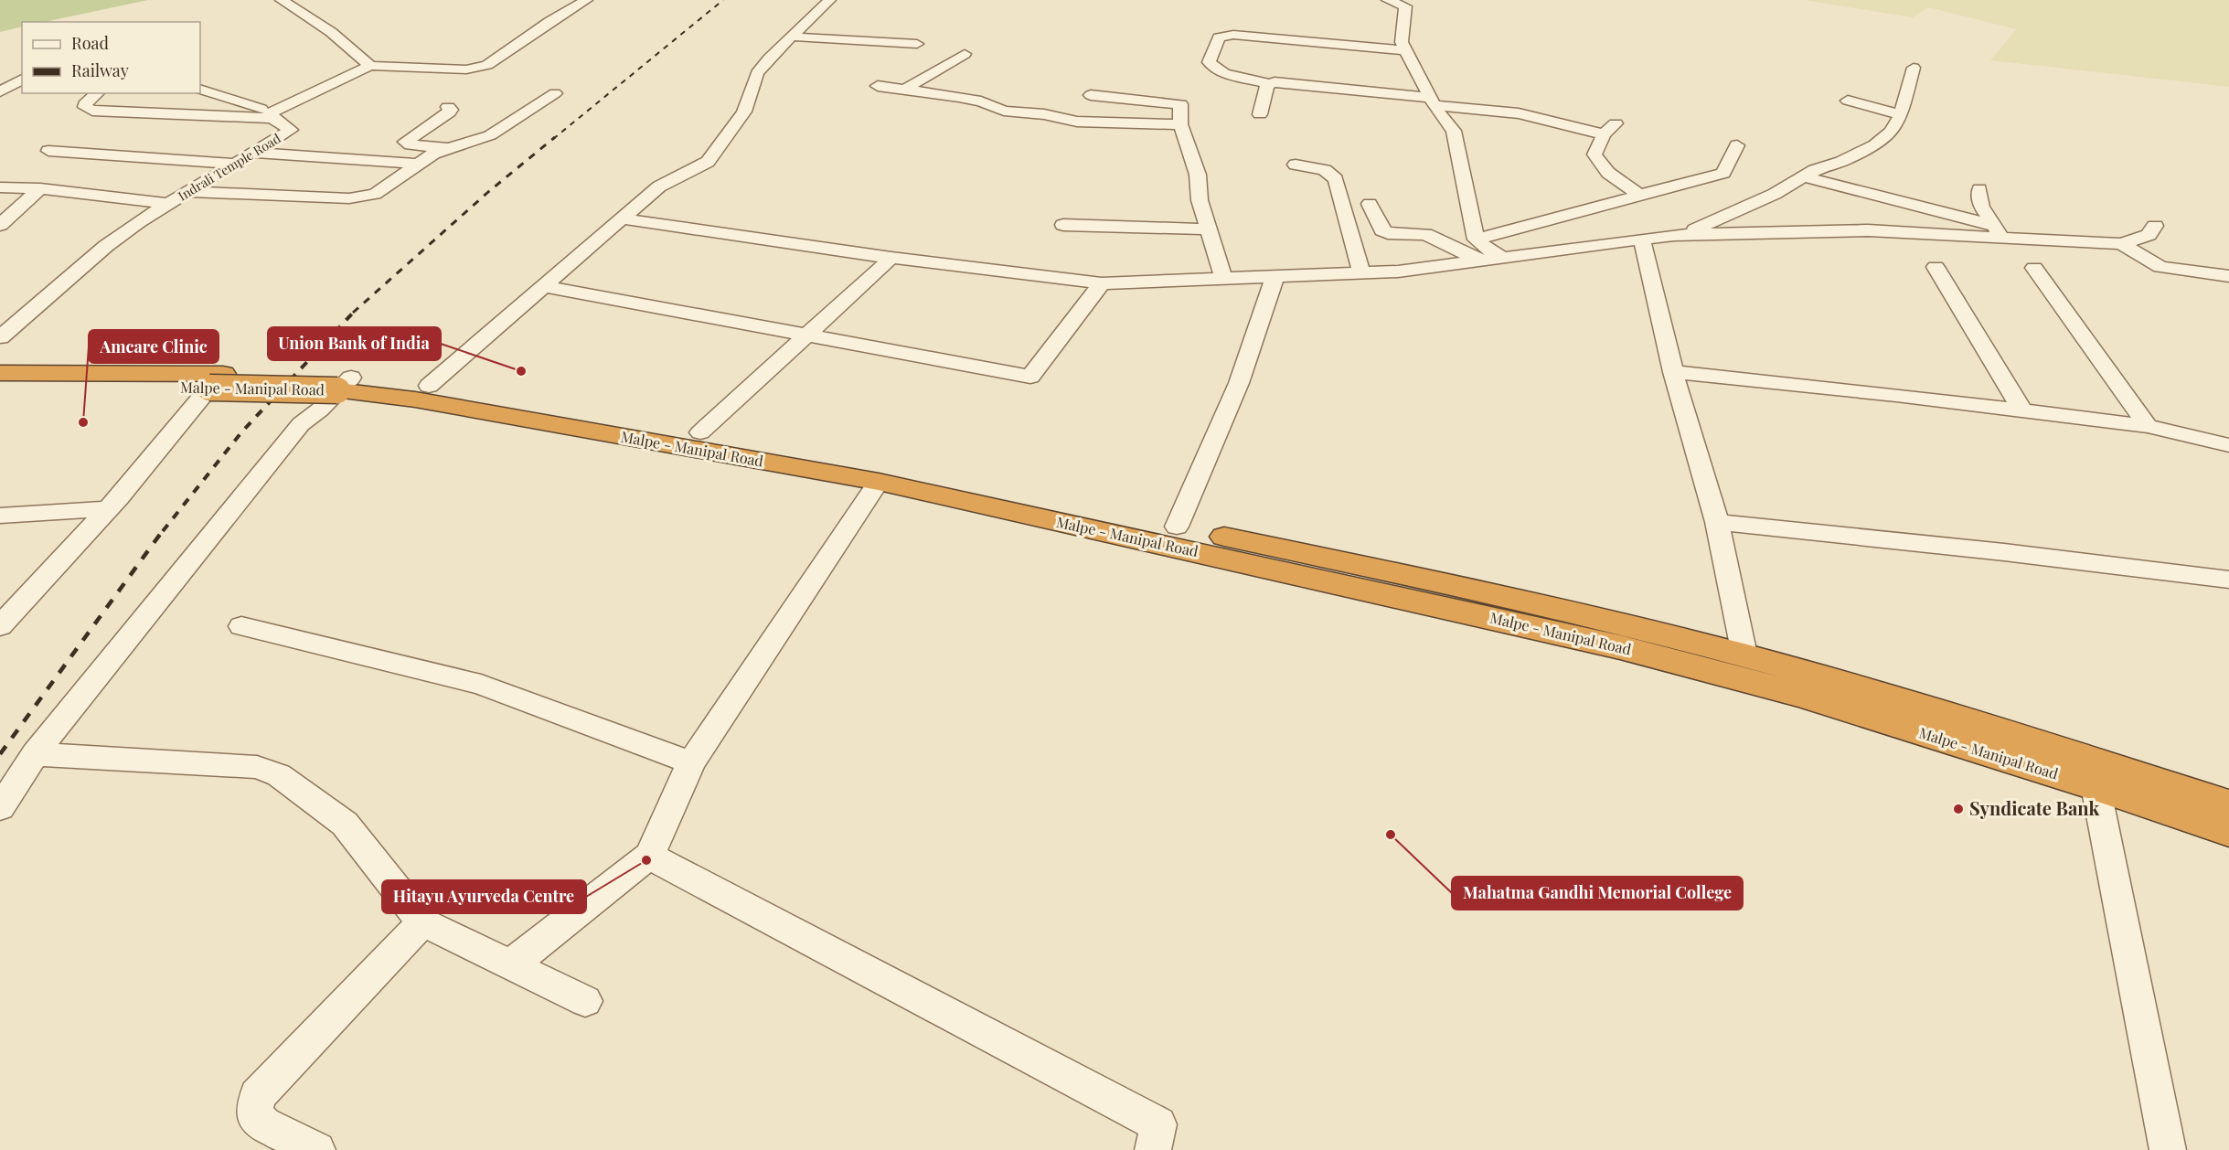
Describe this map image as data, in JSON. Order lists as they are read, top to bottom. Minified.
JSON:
{"streets":{"highway":["Malpe - Manipal Road"],"street":["Indrali Temple Road"]},"places":["Union Bank of India","Amcare Clinic","Syndicate Bank","Mahatma Gandhi Memorial College","Hitayu Ayurveda Centre"],"legend":["Road","Railway"]}
